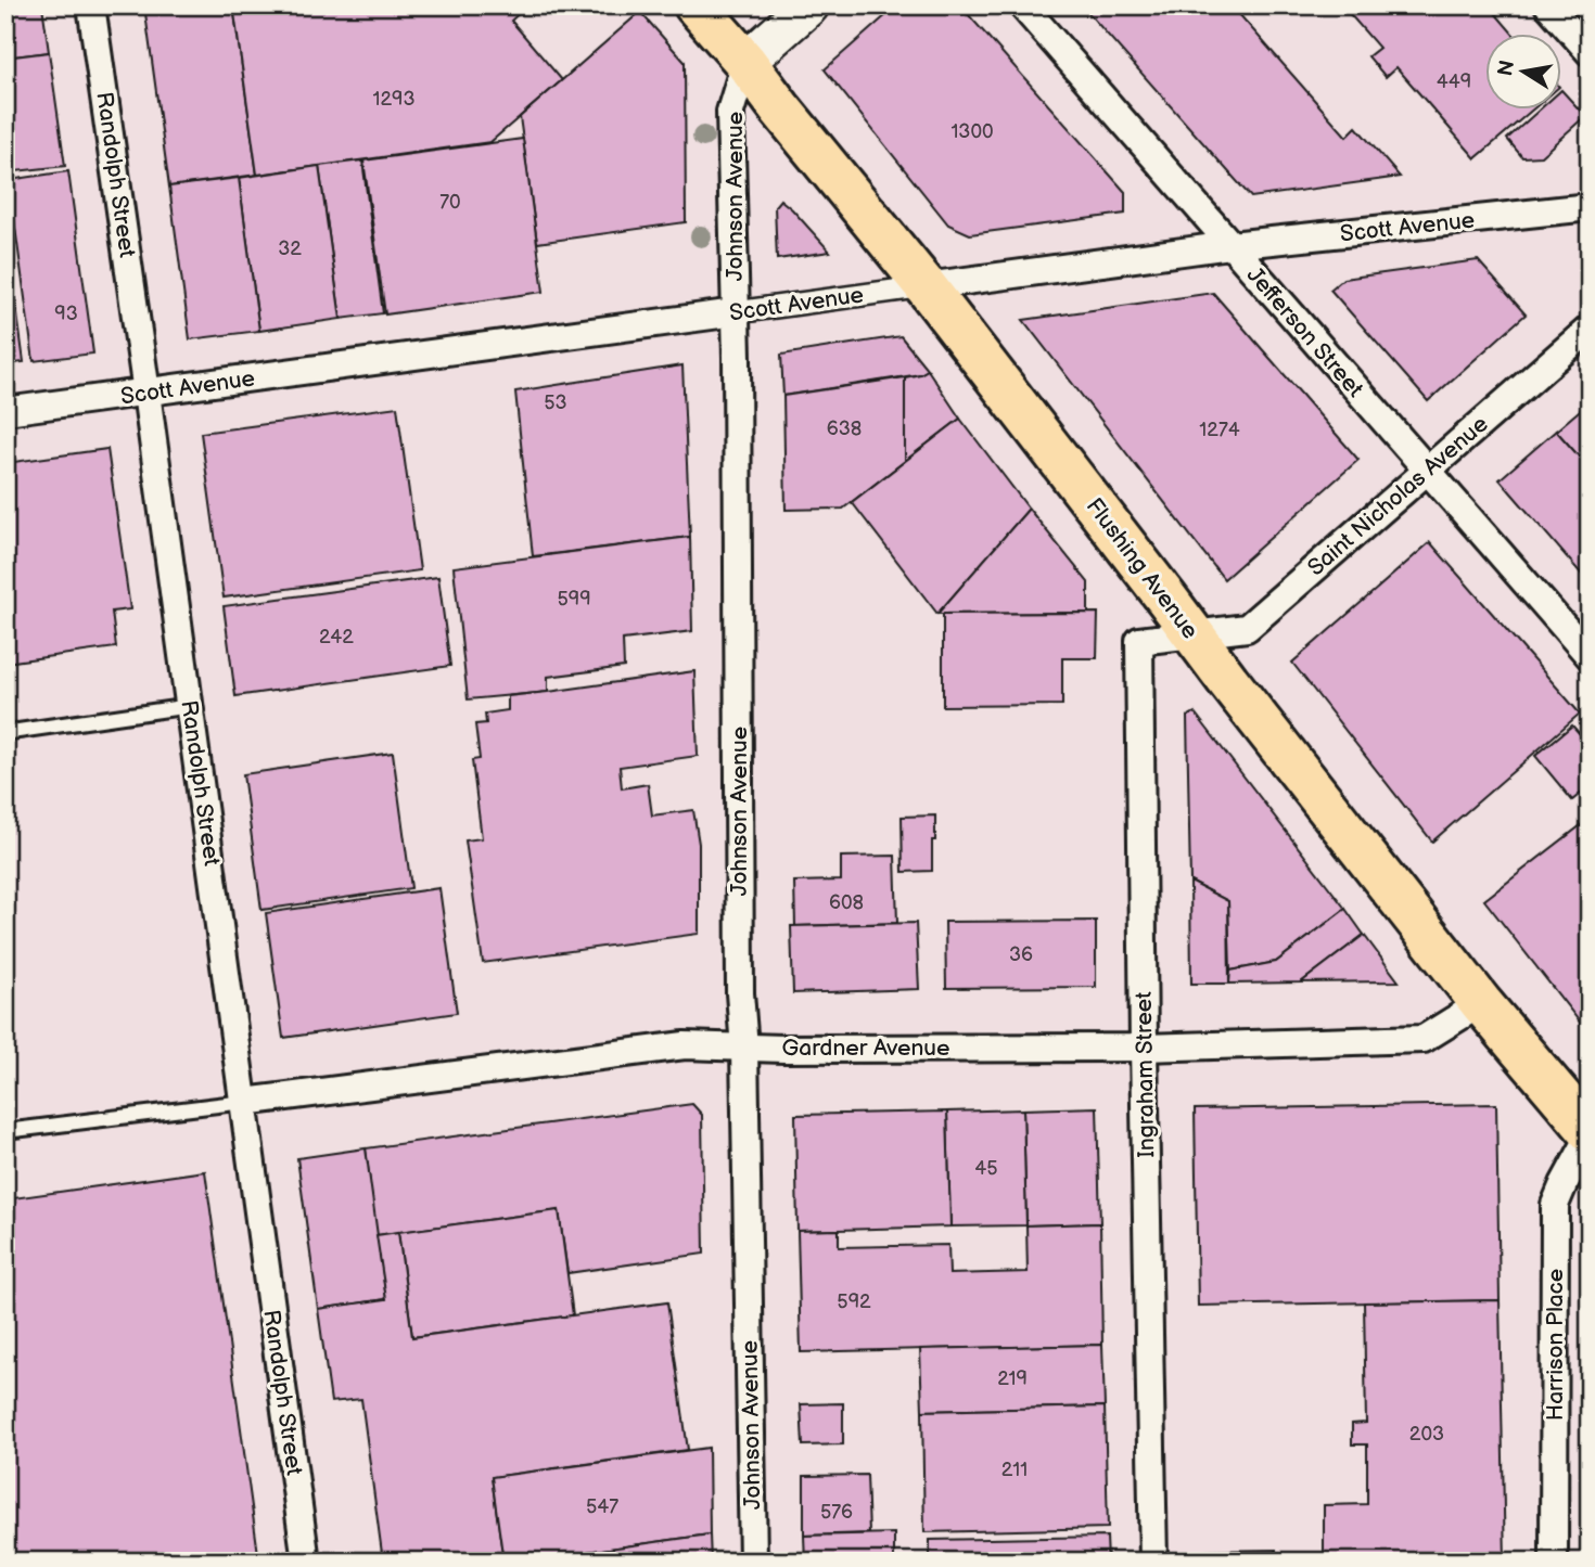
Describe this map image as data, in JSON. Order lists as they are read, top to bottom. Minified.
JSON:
{"streets":{"main road":["Flushing Avenue"],"street":["Randolph Street","Johnson Avenue","Scott Avenue","Jefferson Street","Saint Nicholas Avenue","Gardner Avenue","Ingraham Street","Harrison Place"]},"crossings":[["Randolph Street","Scott Avenue"],["Randolph Street","Gardner Avenue"],["Johnson Avenue","Scott Avenue"],["Johnson Avenue","Flushing Avenue"],["Johnson Avenue","Gardner Avenue"],["Scott Avenue","Jefferson Street"],["Scott Avenue","Flushing Avenue"],["Jefferson Street","Saint Nicholas Avenue"],["Saint Nicholas Avenue","Flushing Avenue"],["Saint Nicholas Avenue","Ingraham Street"],["Flushing Avenue","Gardner Avenue"],["Flushing Avenue","Ingraham Street"],["Flushing Avenue","Harrison Place"],["Gardner Avenue","Ingraham Street"]],"house_numbers":["449","1293","1300","70","32","93","53","638","1274","599","242","608","36","45","592","219","203","211","547","576"],"north":"left"}
